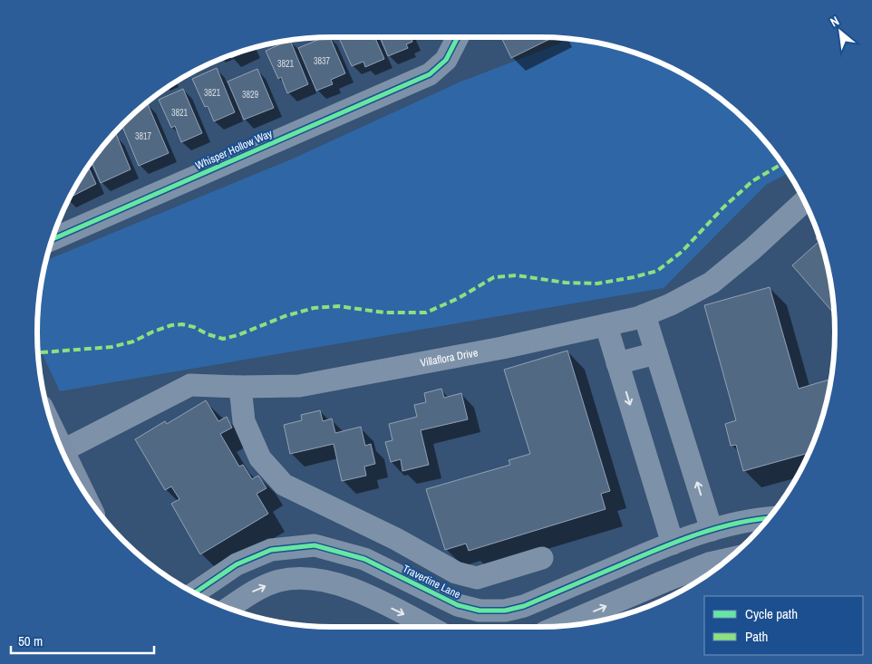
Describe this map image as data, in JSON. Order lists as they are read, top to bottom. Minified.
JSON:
{"streets":{"street":["Whisper Hollow Way","Villaflora Drive","Travertine Lane"]},"house_numbers":["3837","3821","3821","3829","3821","3817"],"legend":["Cycle path","Path"],"scale_bar":"50 m","north":"top left"}
